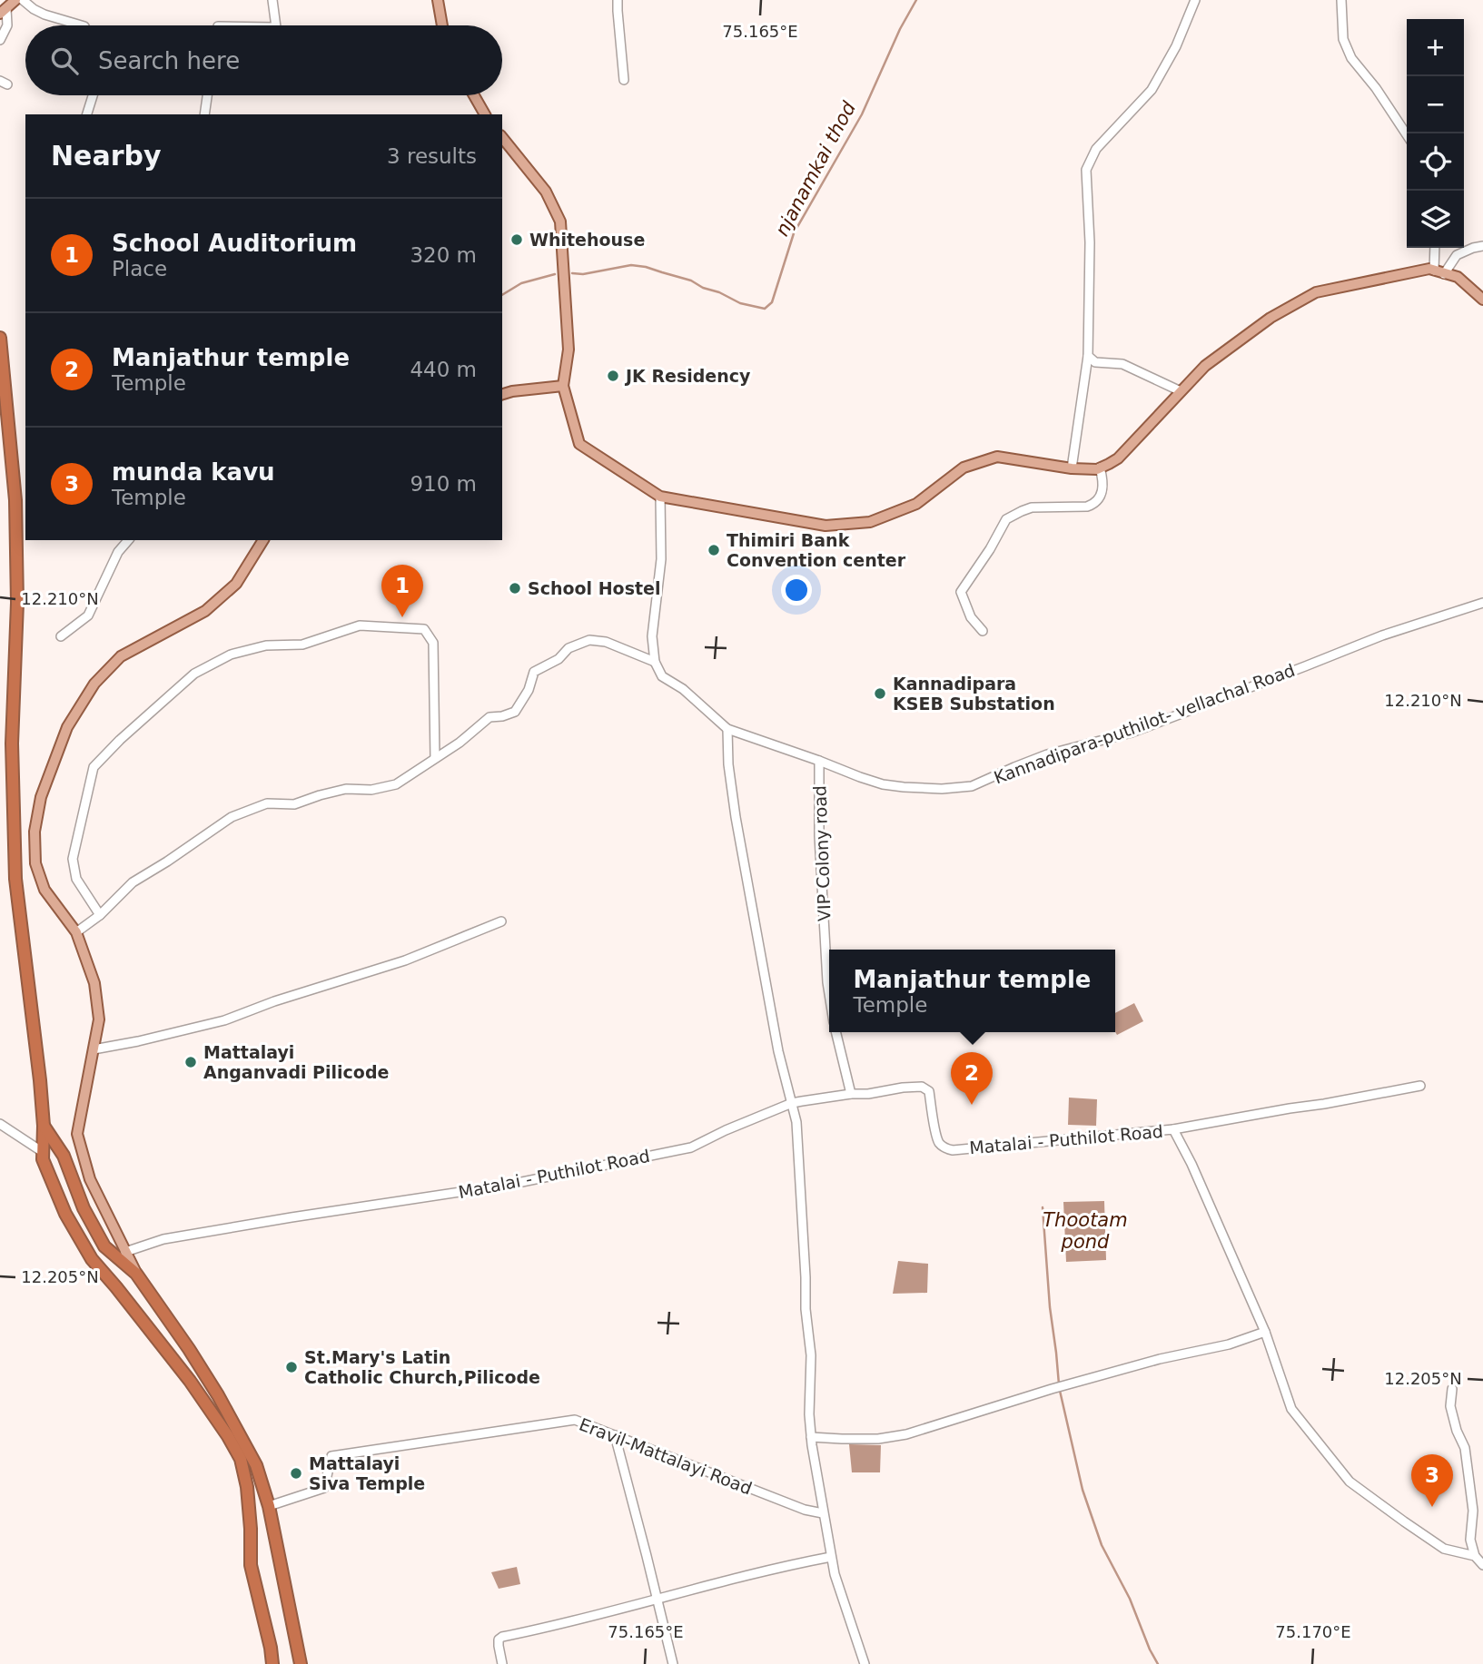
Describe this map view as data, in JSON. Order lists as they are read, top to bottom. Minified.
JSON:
{"streets":{"street":["Kannadipara-puthilot- vellachal Road","VIP Colony road","Matalai - Puthilot Road","Eravil-Mattalayi Road"]},"crossings":[["Kannadipara-puthilot- vellachal Road","VIP Colony road"],["VIP Colony road","Matalai - Puthilot Road"]],"water":["njanamkai thod","Thootam pond"],"places":["Whitehouse","JK Residency","Thimiri Bank Convention center","School Hostel","Kannadipara KSEB Substation","Mattalayi Anganvadi Pilicode","St.Mary's Latin Catholic Church,Pilicode","Mattalayi Siva Temple"],"page":{"map_buttons":["+","−"],"search":"Search here","heading":["Nearby","3 results"],"list":[{"mark":"1","name":"School Auditorium","note":"Place","value":"320 m"},{"mark":"2","name":"Manjathur temple","note":"Temple","value":"440 m"},{"mark":"3","name":"munda kavu","note":"Temple","value":"910 m"}],"pins":["1","2","3"],"popup":["Manjathur temple","Temple"]},"coordinates":["75.165°E","12.210°N","12.205°N","75.170°E"]}
